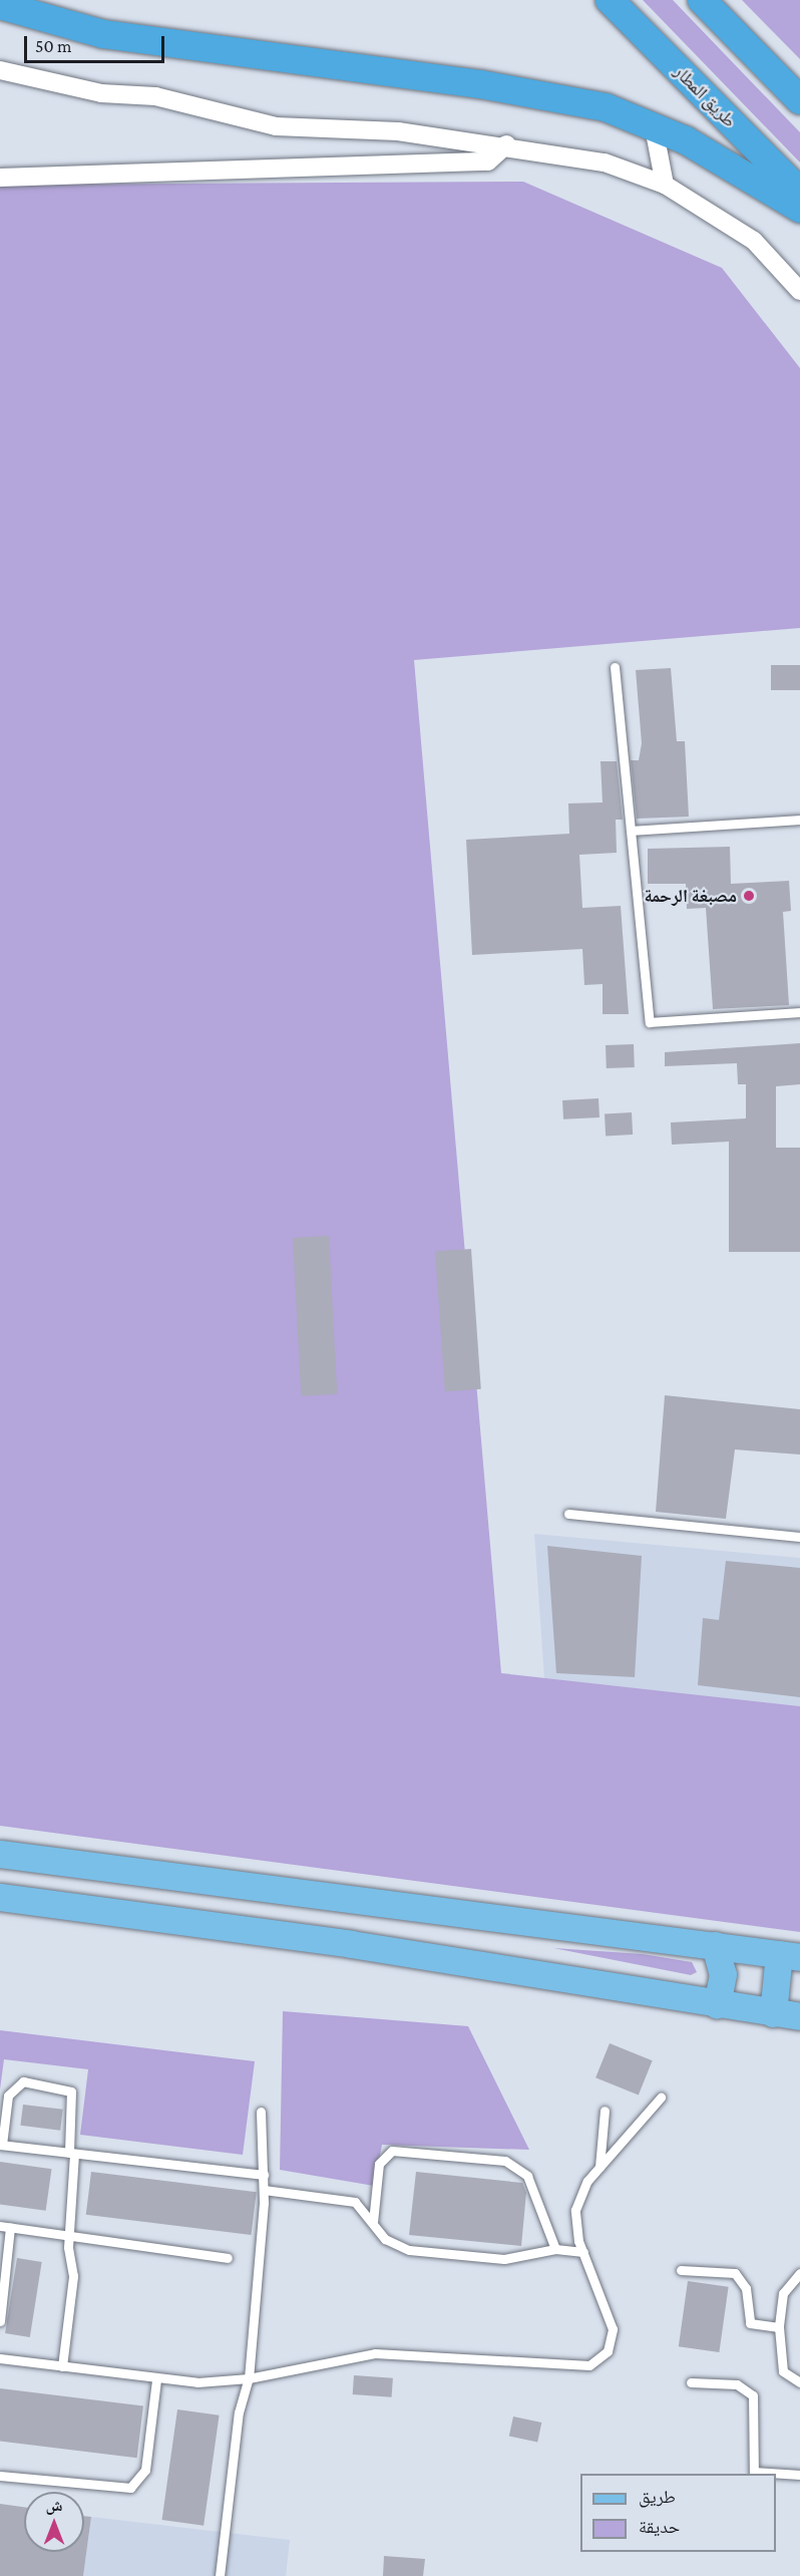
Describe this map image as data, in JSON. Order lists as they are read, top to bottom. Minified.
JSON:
{"streets":{"highway":["طريق المطار"]},"places":["مصبغة الرحمة"],"legend":["طريق","حديقة"],"scale_bar":"50 m","north":"top"}
